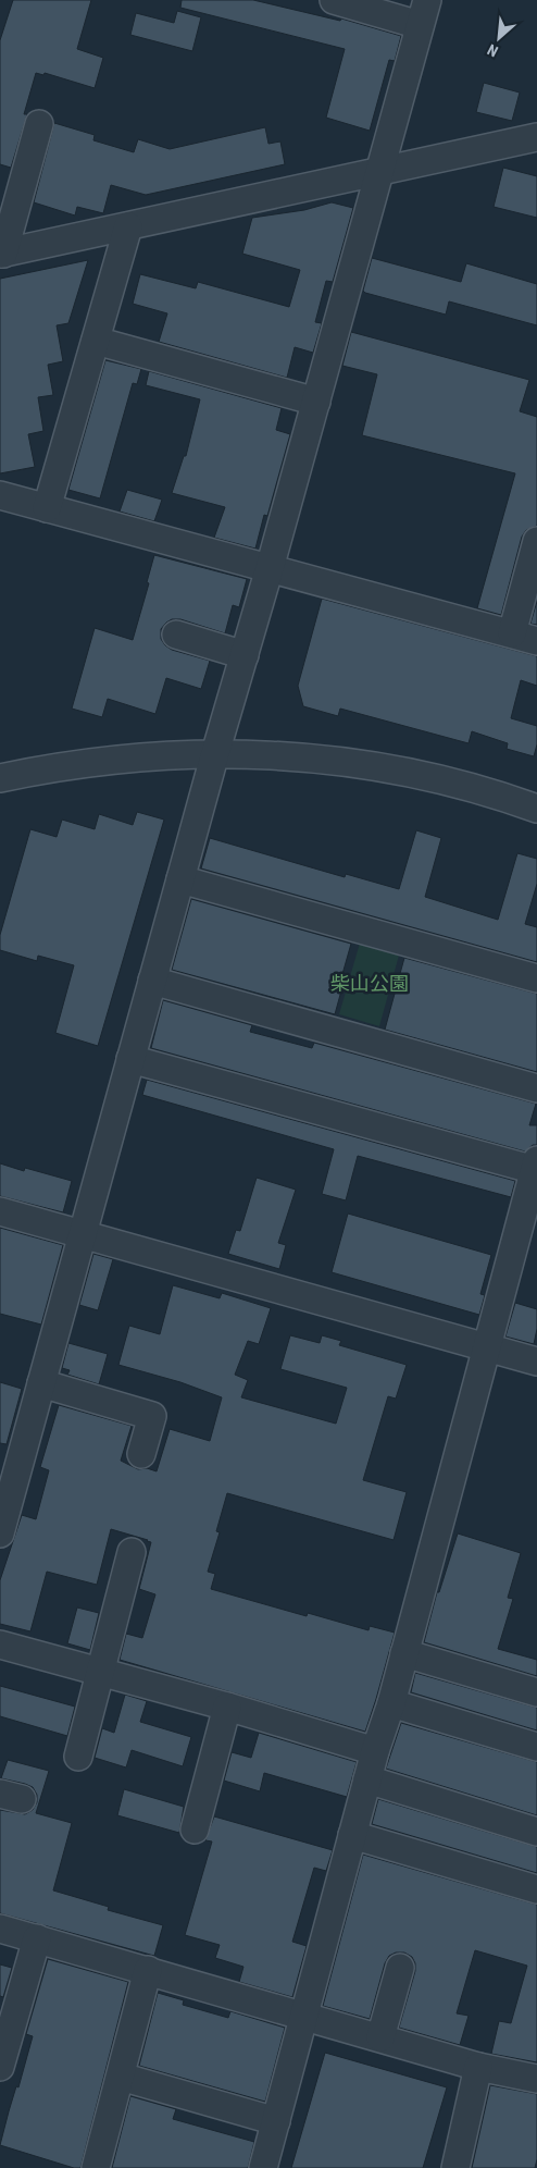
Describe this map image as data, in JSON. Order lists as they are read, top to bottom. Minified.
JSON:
{"parks":["柴山公園"],"north":"bottom left"}
